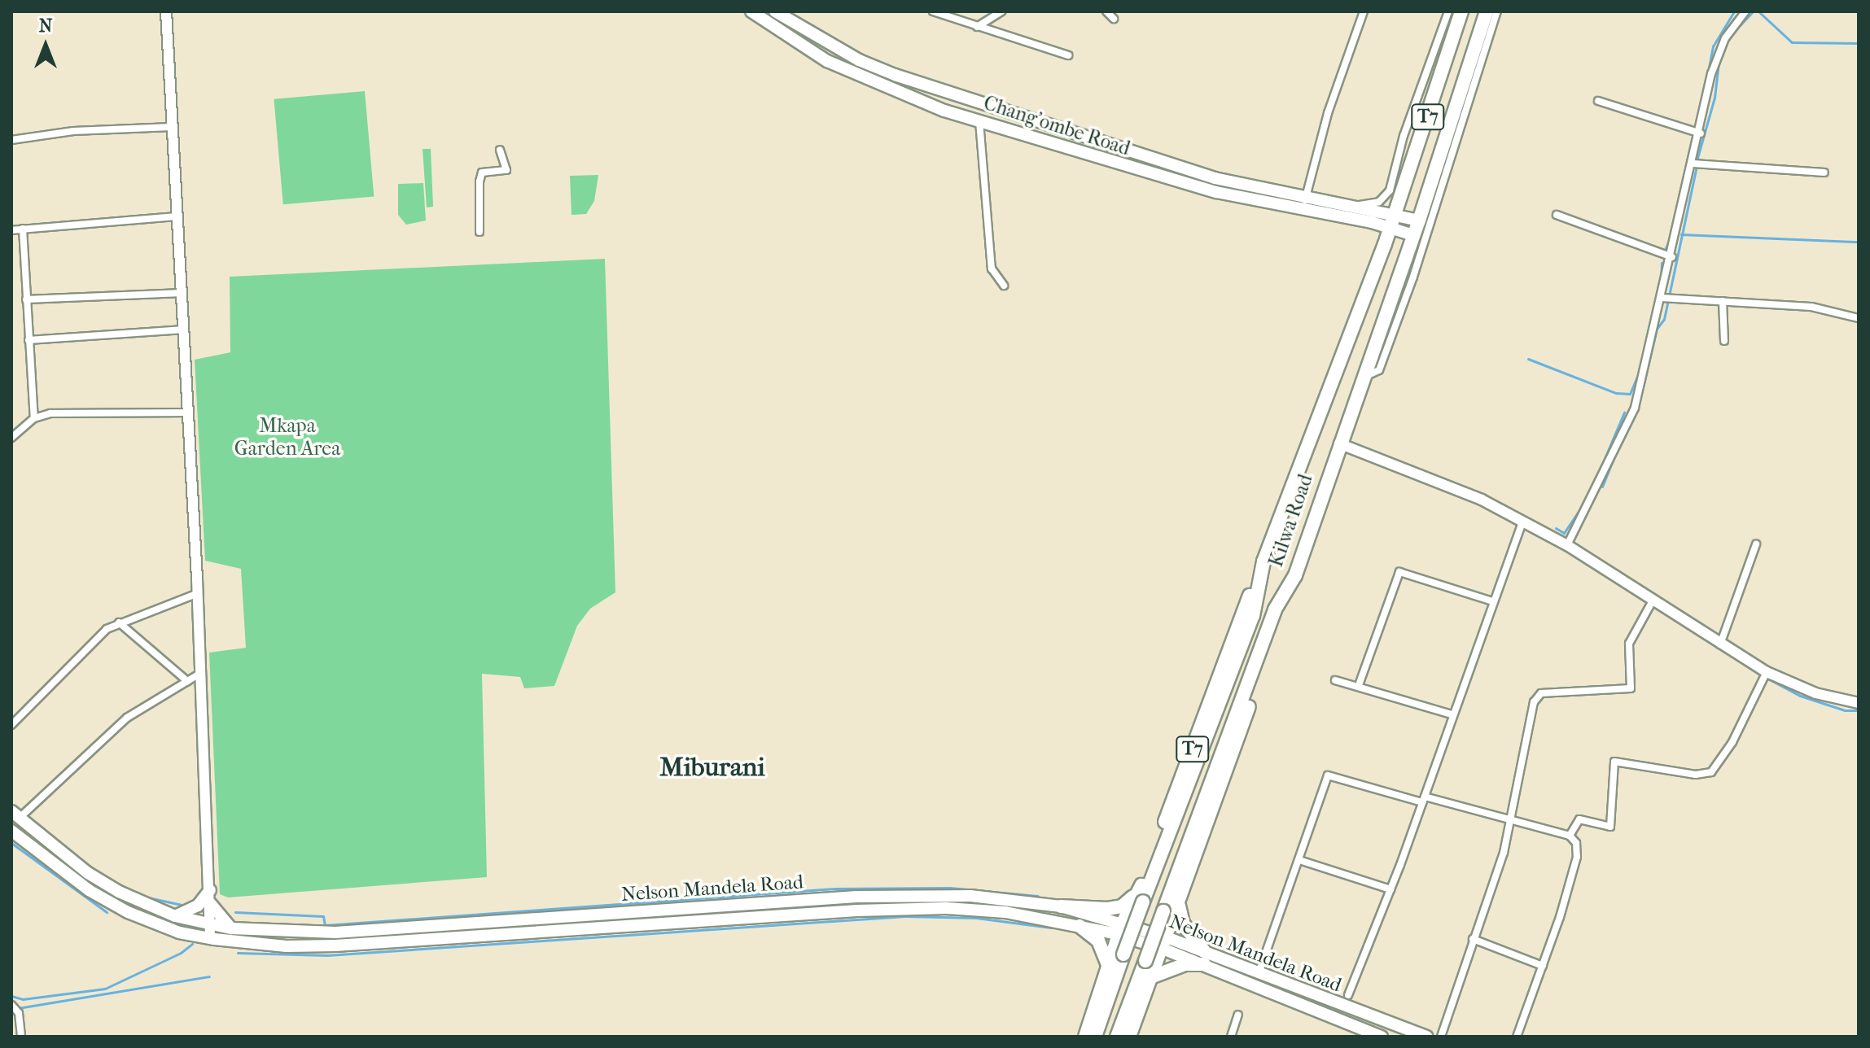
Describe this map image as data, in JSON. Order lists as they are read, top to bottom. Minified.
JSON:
{"streets":{"highway":["T7","Kilwa Road"],"main road":["Chang'ombe Road","Nelson Mandela Road"]},"crossings":[["T7","Kilwa Road"],["T7","Nelson Mandela Road"],["Chang'ombe Road","Kilwa Road"]],"districts":["Miburani"],"parks":["Mkapa Garden Area"],"north":"top"}
